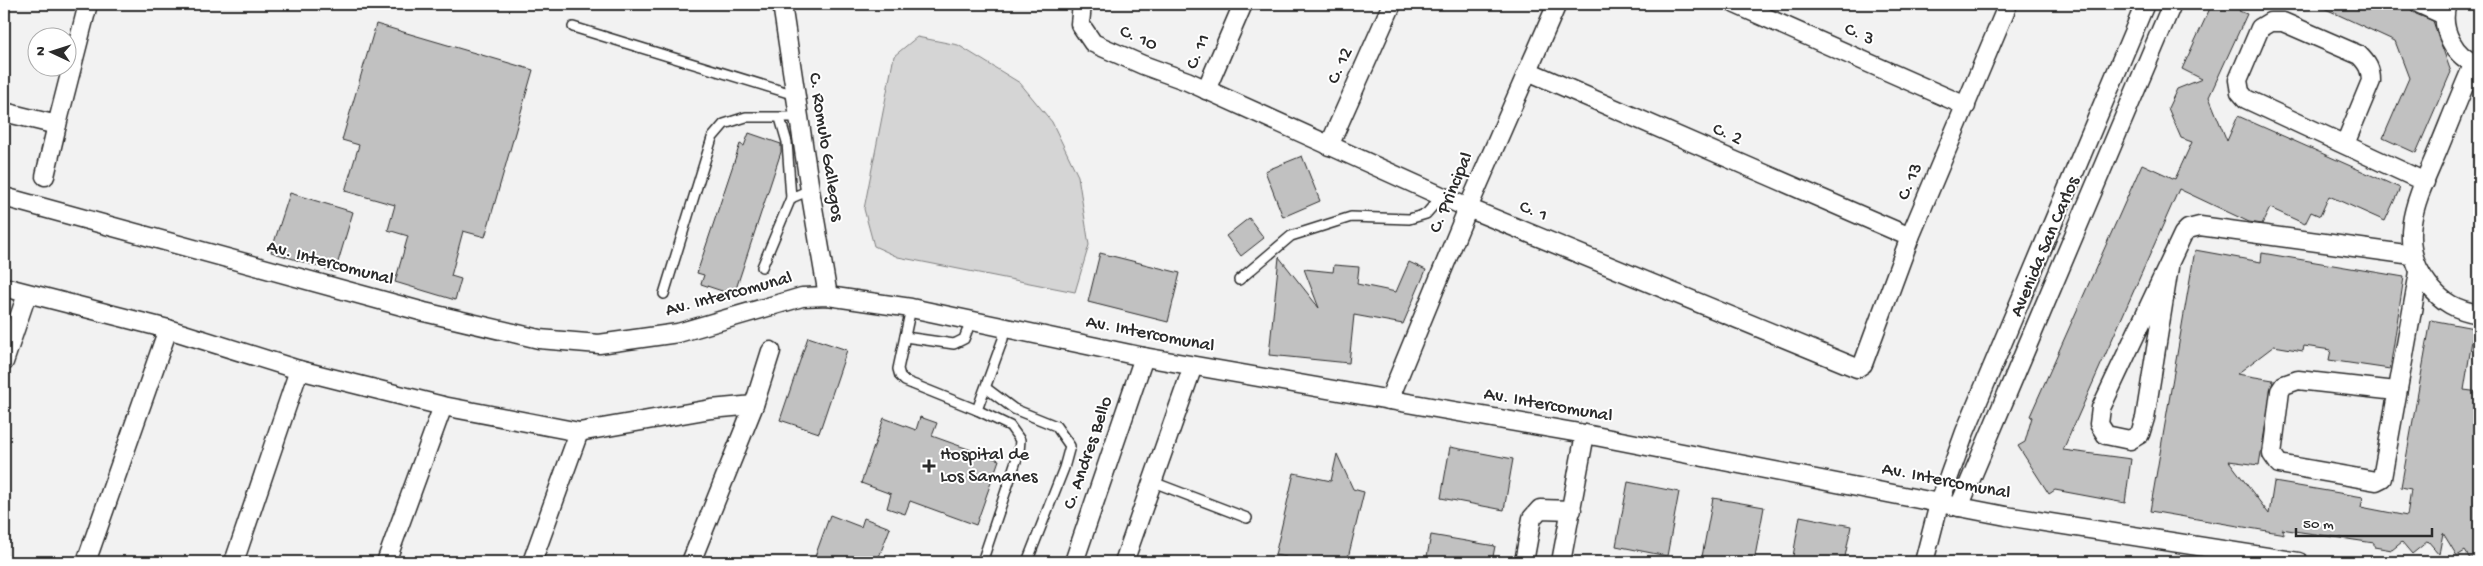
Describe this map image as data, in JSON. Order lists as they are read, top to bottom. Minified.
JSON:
{"streets":{"street":["C. 3","C. 10","C. 11","C. 12","C. 2","C. Romulo Gallegos","C. 13","C. Principal","C. 1","Avenida San Carlos","Av. Intercomunal","C. Andres Bello"]},"crossings":[["C. 3","C. 13"],["C. 10","C. 11"],["C. 10","C. 1"],["C. 11","C. 1"],["C. 12","C. 1"],["C. 2","C. 13"],["C. 2","C. Principal"],["C. Romulo Gallegos","Av. Intercomunal"],["C. 13","C. 1"],["C. Principal","C. 1"],["C. Principal","Av. Intercomunal"],["Avenida San Carlos","Av. Intercomunal"],["Av. Intercomunal","C. Andres Bello"]],"places":{"health":["Hospital de Los Samanes"]},"scale_bar":"50 m","north":"left"}
